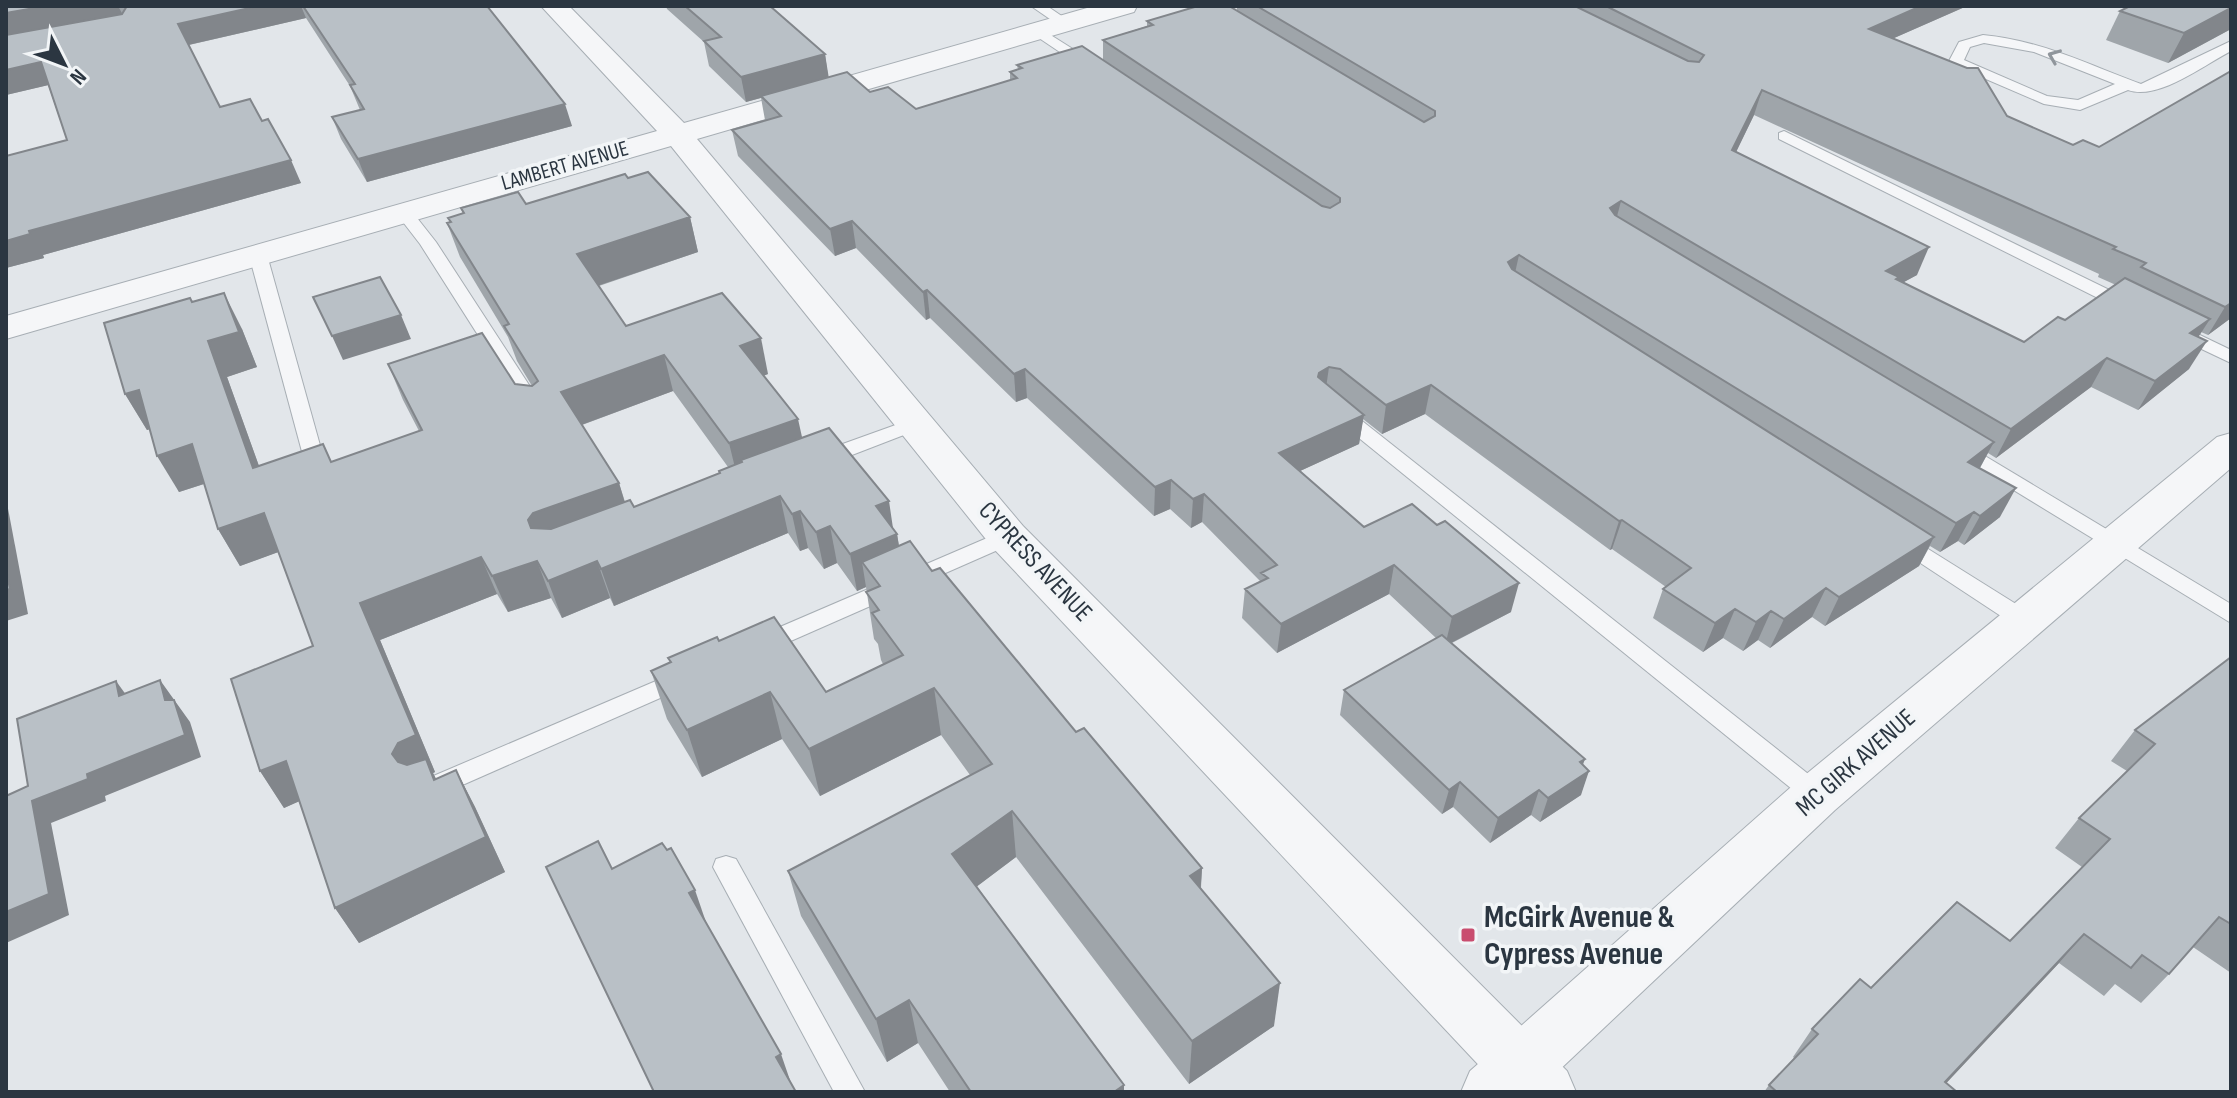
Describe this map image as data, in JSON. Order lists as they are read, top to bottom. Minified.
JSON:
{"streets":{"street":["LAMBERT AVENUE","CYPRESS AVENUE","MC GIRK AVENUE"]},"crossings":[["LAMBERT AVENUE","CYPRESS AVENUE"],["CYPRESS AVENUE","MC GIRK AVENUE"]],"places":{"transit":["McGirk Avenue & Cypress Avenue"]},"north":"bottom right"}
